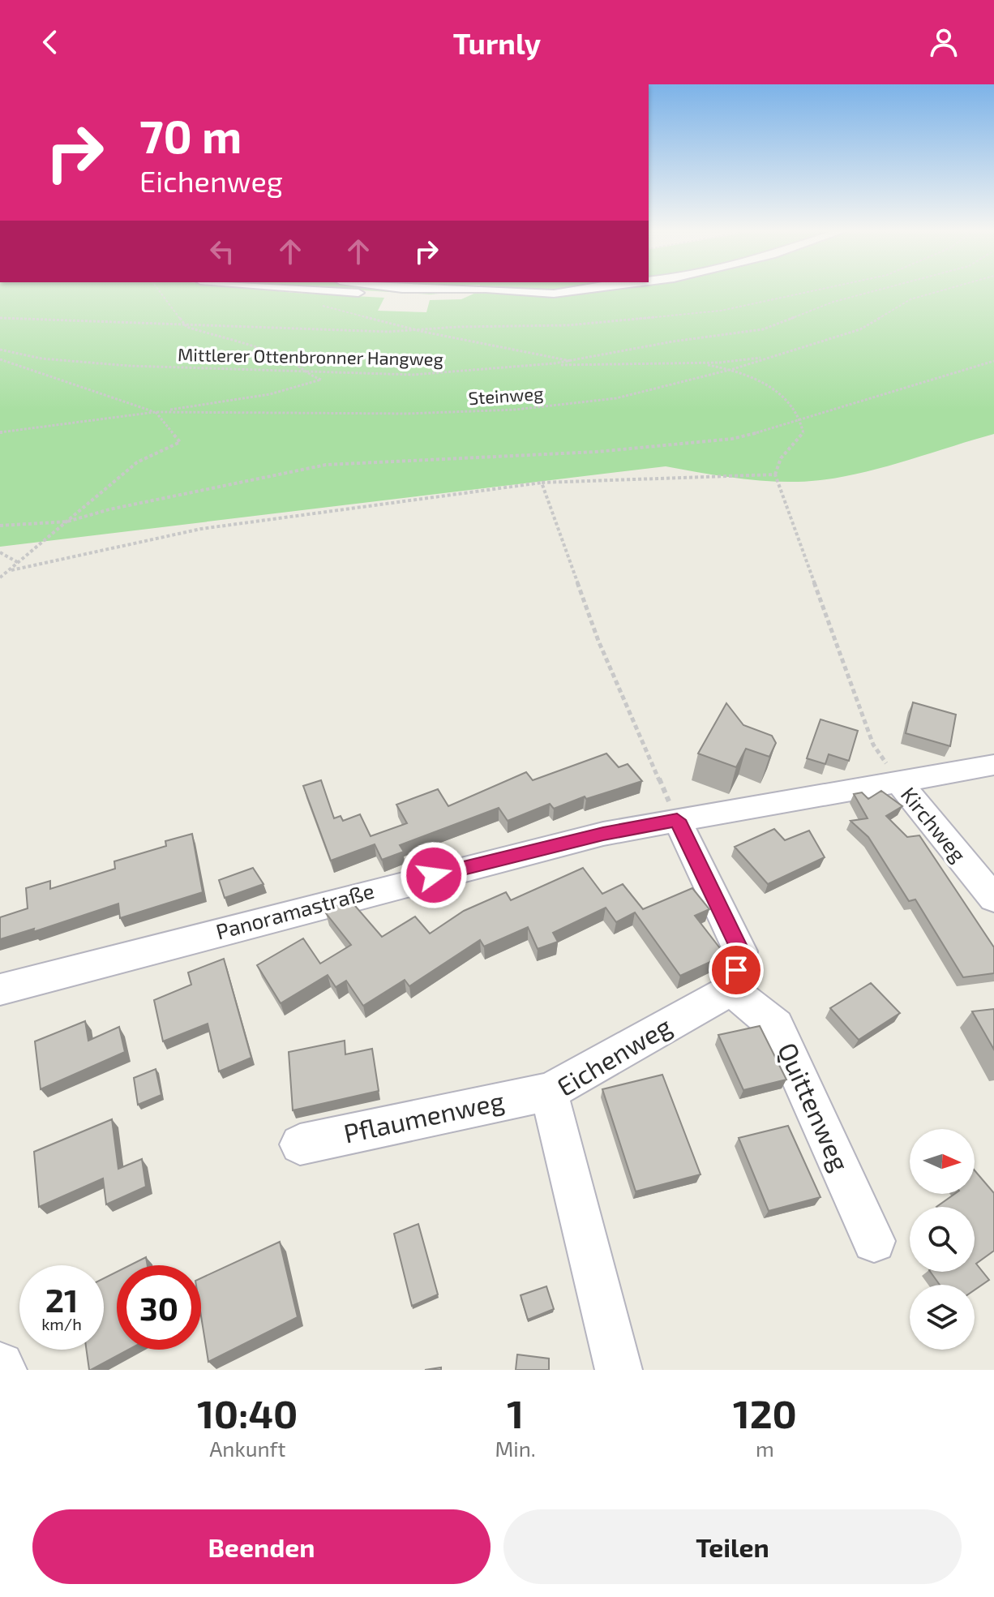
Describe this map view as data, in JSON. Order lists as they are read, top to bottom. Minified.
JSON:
{"streets":{"street":["Kirchweg","Panoramastraße","Eichenweg","Quittenweg","Pflaumenweg"],"path":["Mittlerer Ottenbronner Hangweg","Steinweg"]},"crossings":[["Kirchweg","Panoramastraße"],["Eichenweg","Quittenweg"],["Eichenweg","Pflaumenweg"]],"north":"right","page":{"header":"Turnly","turn":["70 m","Eichenweg"],"speed":"21 km/h","limit":"30","eta":["10:40","Ankunft","1","Min.","120","m"],"buttons":["Beenden","Teilen"]}}
